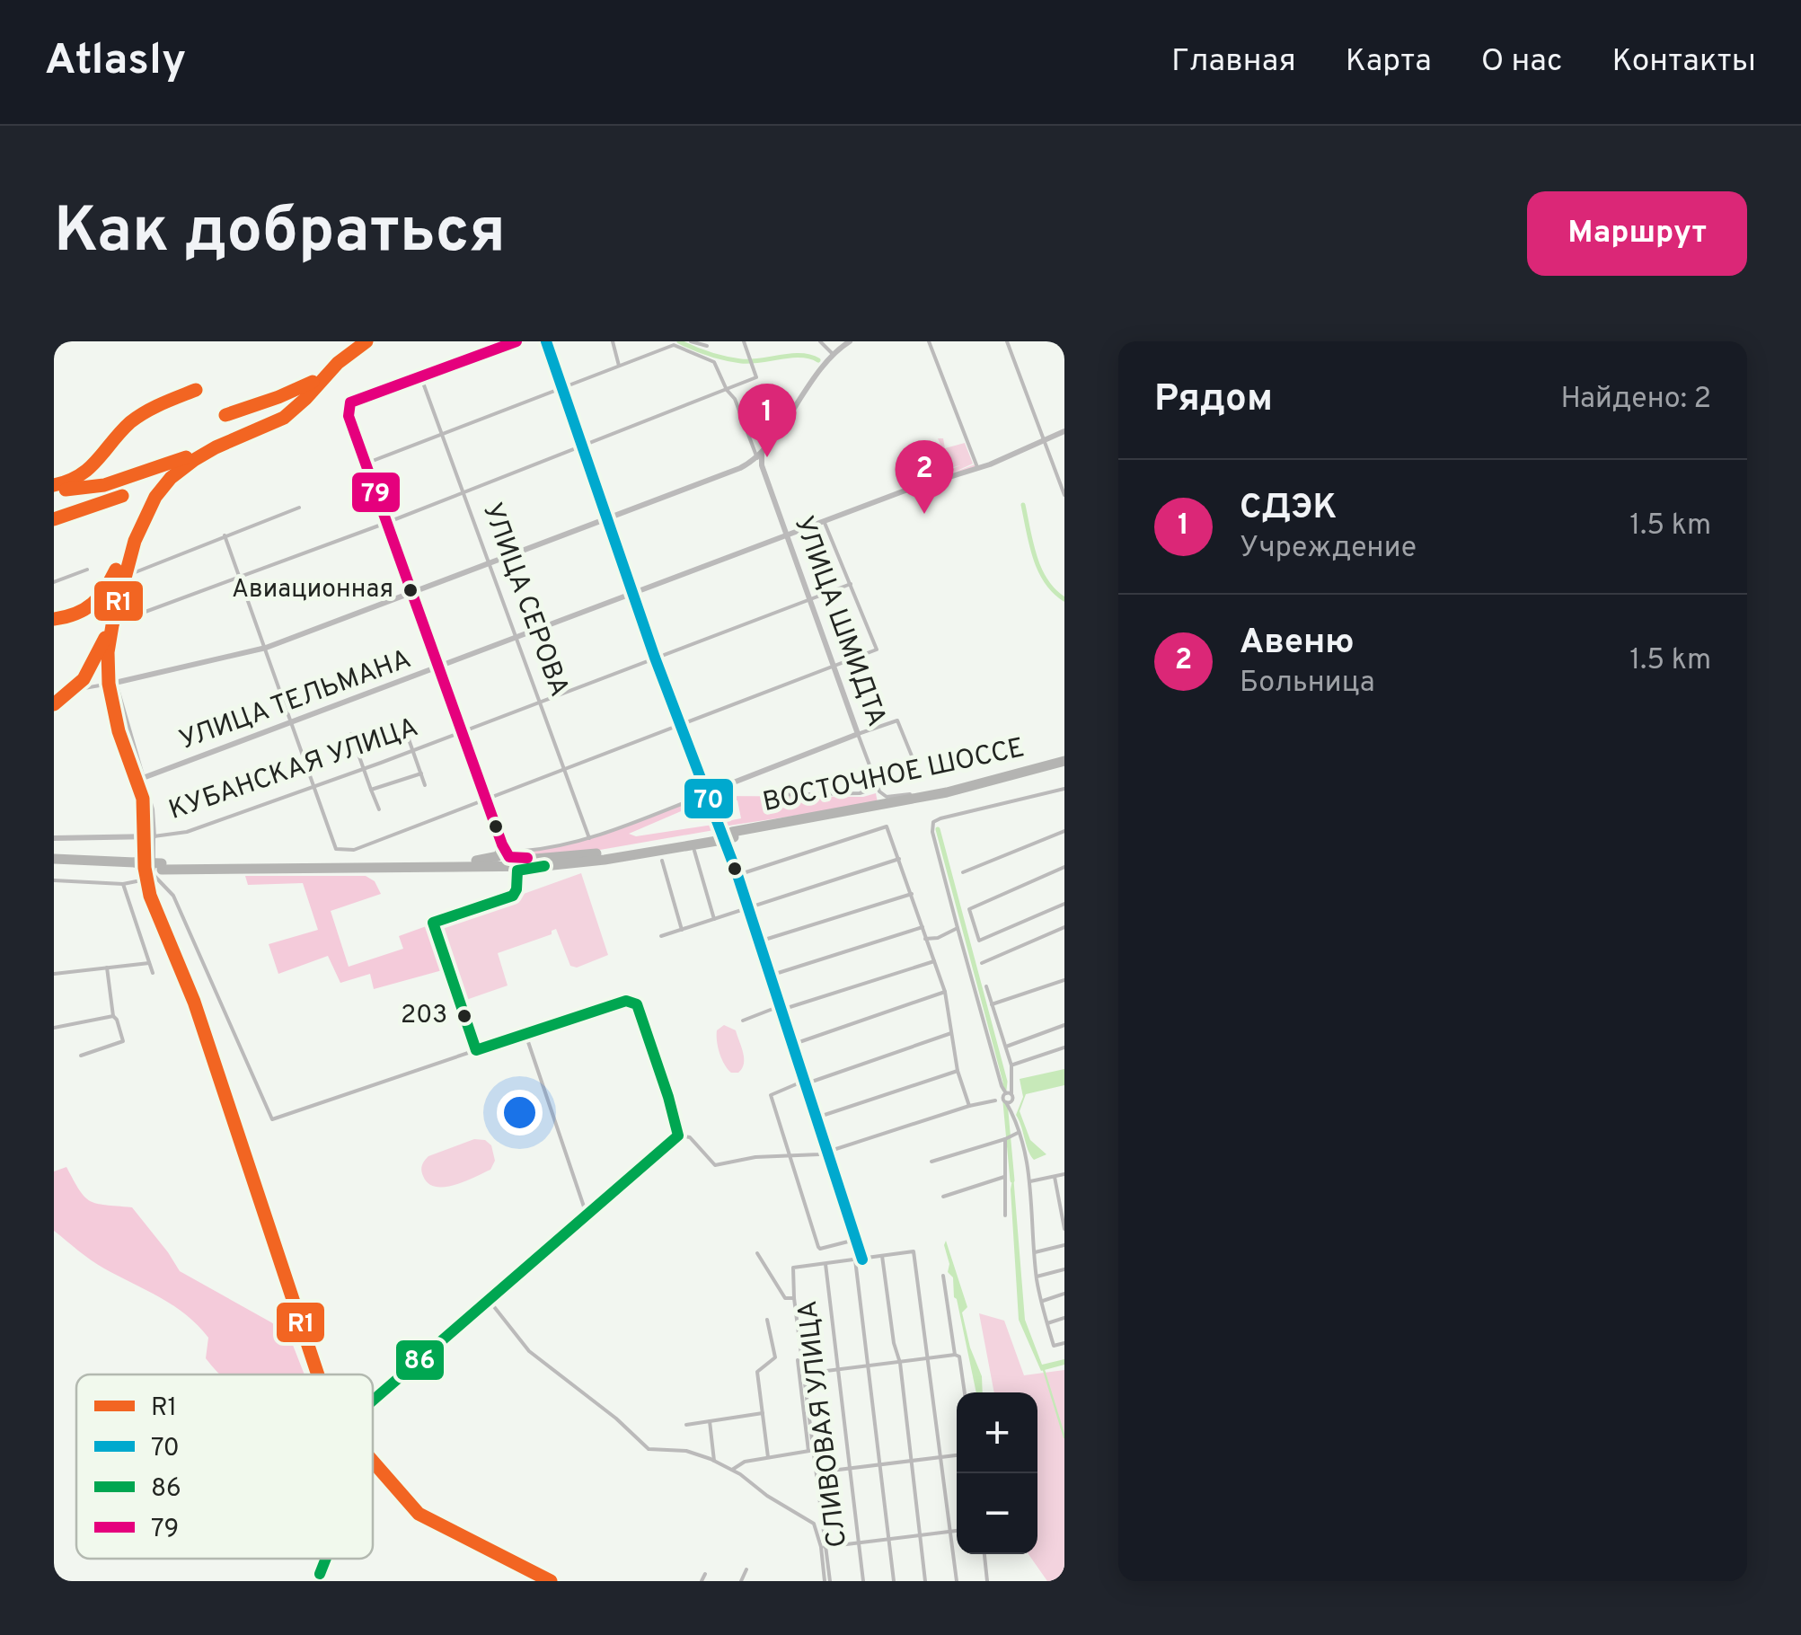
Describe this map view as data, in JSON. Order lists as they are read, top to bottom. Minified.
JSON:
{"streets":{"highway":["ВОСТОЧНОЕ ШОССЕ"],"street":["УЛИЦА СЕРОВА","УЛИЦА ШМИДТА","УЛИЦА ТЕЛЬМАНА","КУБАНСКАЯ УЛИЦА","СЛИВОВАЯ УЛИЦА"]},"crossings":[["УЛИЦА СЕРОВА","УЛИЦА ТЕЛЬМАНА"],["УЛИЦА СЕРОВА","КУБАНСКАЯ УЛИЦА"],["УЛИЦА ШМИДТА","УЛИЦА ТЕЛЬМАНА"],["УЛИЦА ШМИДТА","КУБАНСКАЯ УЛИЦА"]],"places":["Авиационная","203"],"lines":["transit line R1","transit line 70","transit line 79","transit line 86"],"legend":["R1","70","86","79"],"page":{"header":"Atlasly","nav":["Главная","Карта","О нас","Контакты"],"buttons":"Маршрут","title":"Как добраться","heading":["Рядом","Найдено: 2"],"pins":["1","2"],"list":[{"mark":"1","name":"СДЭК","note":"Учреждение","value":"1.5 km"},{"mark":"2","name":"Авеню","note":"Больница","value":"1.5 km"}],"map_buttons":["+","−"]}}
